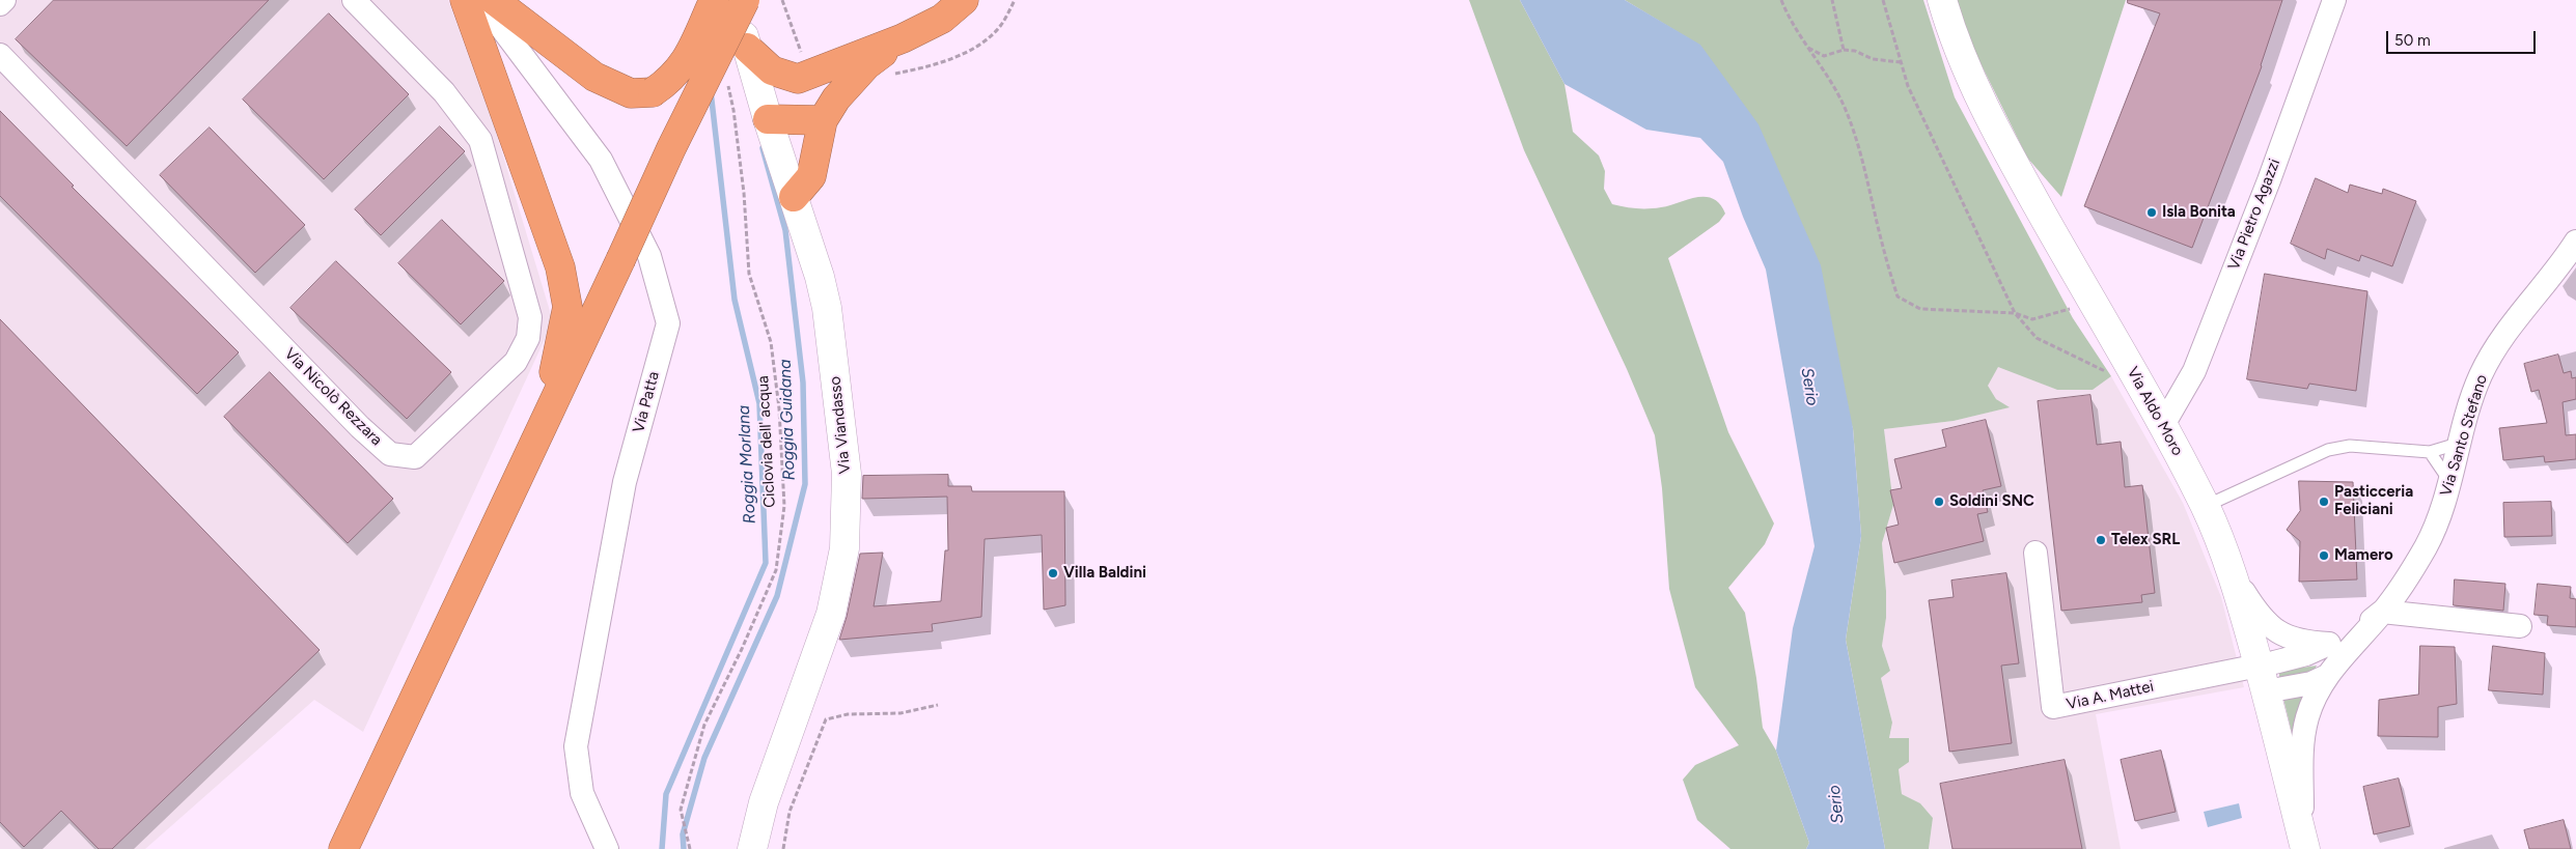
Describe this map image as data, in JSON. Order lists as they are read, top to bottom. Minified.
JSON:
{"streets":{"street":["Via Pietro Agazzi","Via Nicolò Rezzara","Via Patta","Via Aldo Moro","Via Viandasso","Via Santo Stefano","Via A. Mattei"],"path":["Ciclovia dell' acqua"]},"crossings":[["Via Pietro Agazzi","Via Aldo Moro"],["Via Aldo Moro","Via Santo Stefano"],["Via Aldo Moro","Via A. Mattei"],["Via Santo Stefano","Via A. Mattei"]],"water":["Serio","Roggia Guidana","Roggia Morlana"],"places":["Isla Bonita","Soldini SNC","Pasticceria Feliciani","Telex SRL","Mamero","Villa Baldini"],"scale_bar":"50 m"}
